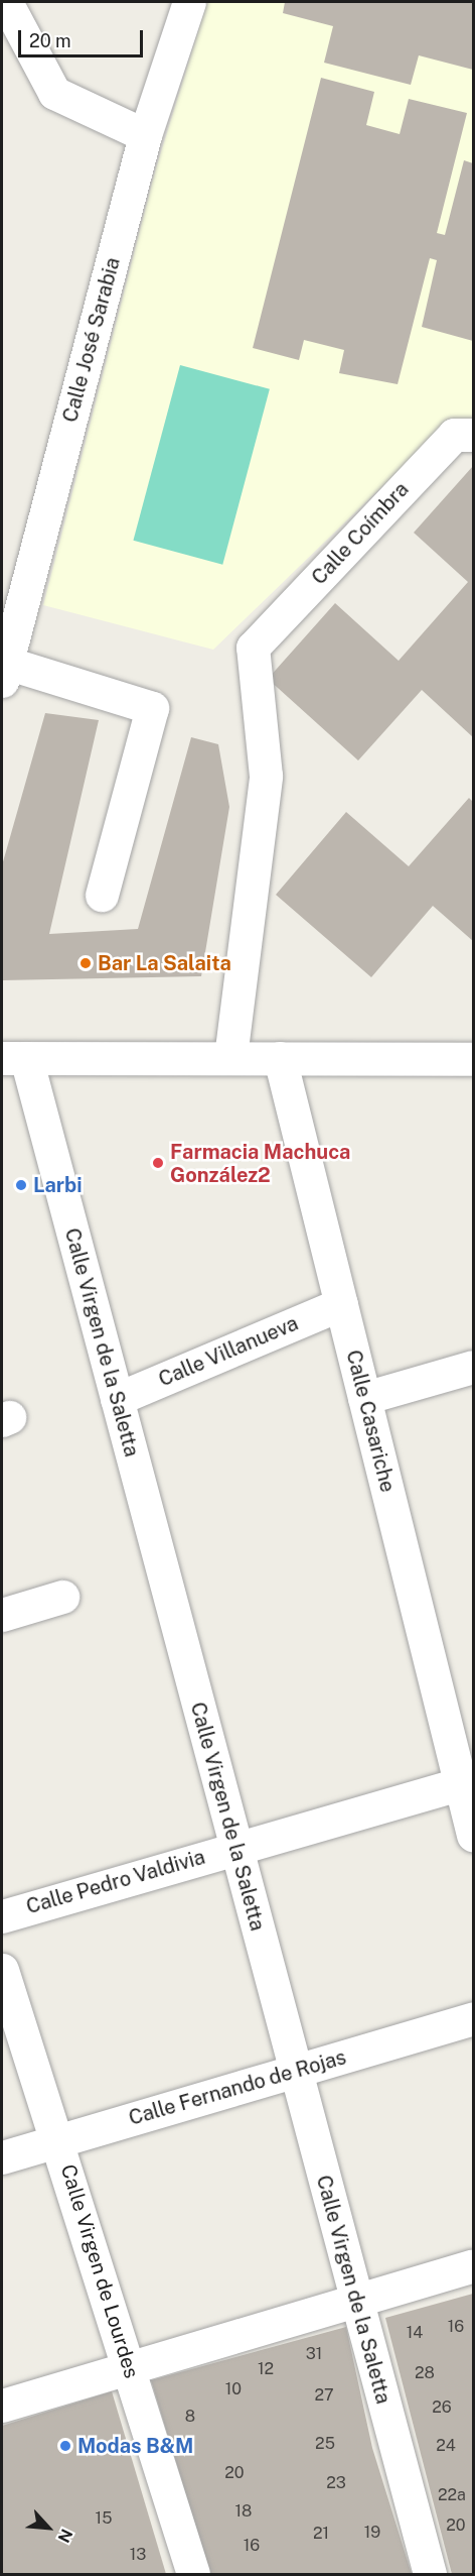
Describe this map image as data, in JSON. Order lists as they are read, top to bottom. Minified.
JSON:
{"streets":{"street":["Calle José Sarabia","Calle Coímbra","Calle Virgen de la Saletta","Calle Villanueva","Calle Casariche","Calle Pedro Valdivia","Calle Fernando de Rojas","Calle Virgen de Lourdes"]},"crossings":[["Calle Virgen de la Saletta","Calle Villanueva"],["Calle Virgen de la Saletta","Calle Pedro Valdivia"],["Calle Virgen de la Saletta","Calle Fernando de Rojas"],["Calle Villanueva","Calle Casariche"],["Calle Casariche","Calle Pedro Valdivia"],["Calle Fernando de Rojas","Calle Virgen de Lourdes"]],"places":["Bar La Salaita","Farmacia Machuca González2","Larbi","Modas B&M"],"house_numbers":["16","14","31","12","28","10","27","26","8","25","24","20","23","22a","18","15","20","19","21","16","13"],"scale_bar":"20 m","north":"bottom right"}
